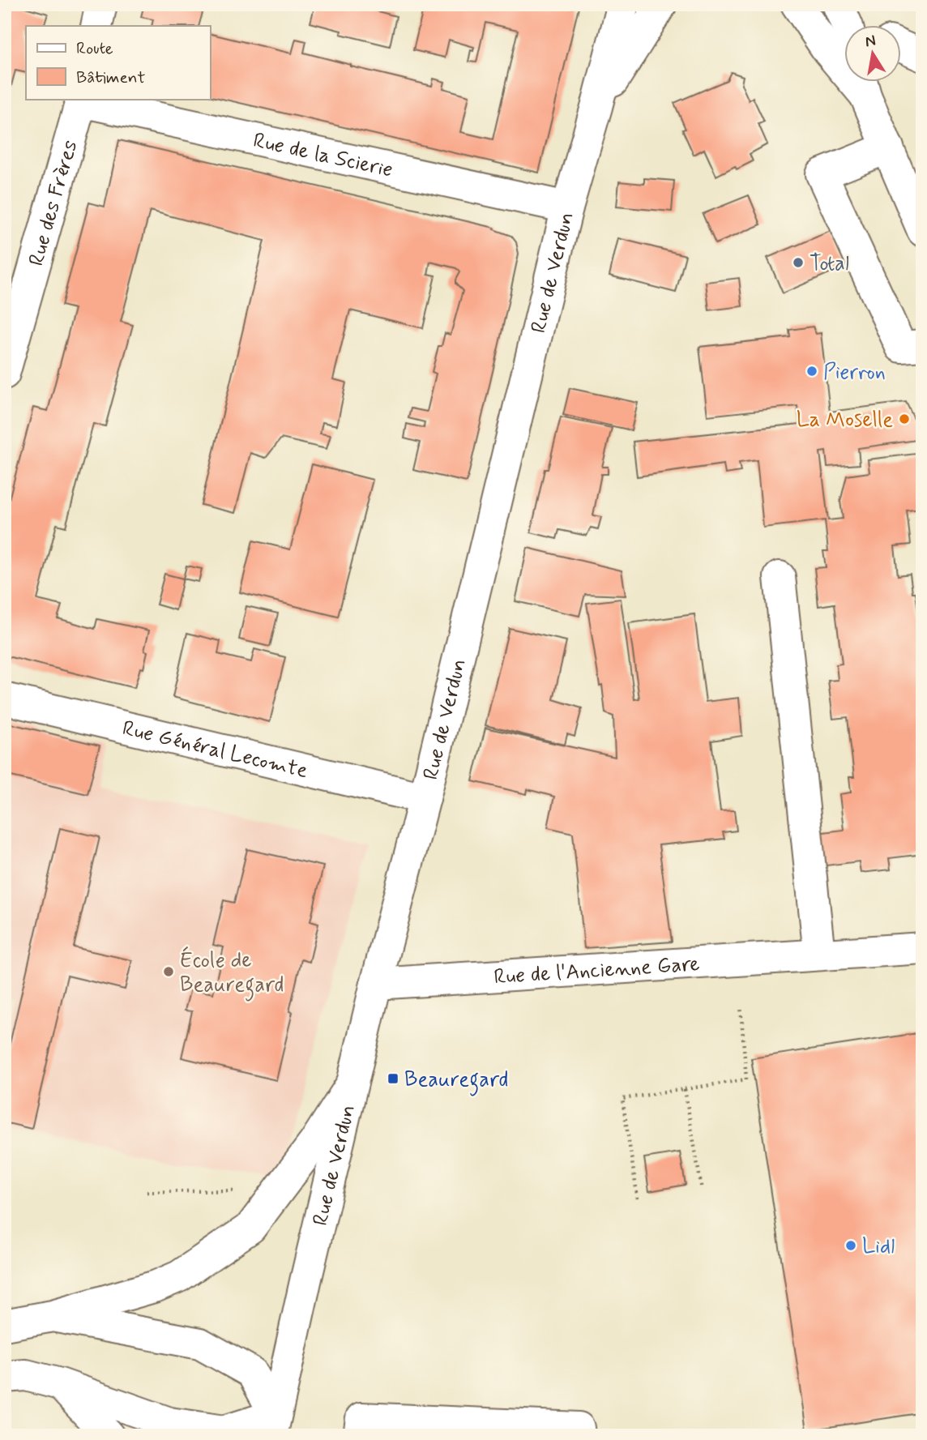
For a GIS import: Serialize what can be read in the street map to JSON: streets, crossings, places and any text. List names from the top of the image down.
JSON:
{
  "streets": {
    "main road": [
      "Rue de la Scierie",
      "Rue des Frères",
      "Rue de Verdun",
      "Rue Général Lecomte",
      "Rue de l'Ancienne Gare"
    ]
  },
  "crossings": [
    ["Rue de la Scierie", "Rue des Frères"],
    ["Rue de la Scierie", "Rue de Verdun"],
    ["Rue de Verdun", "Rue Général Lecomte"],
    ["Rue de Verdun", "Rue de l'Ancienne Gare"]
  ],
  "places": {
    "other": [
      "Total",
      "Pierron",
      "La Moselle",
      "École de Beauregard",
      "Lidl"
    ],
    "transit": ["Beauregard"]
  },
  "legend": ["Route", "Bâtiment"],
  "north": "top"
}
